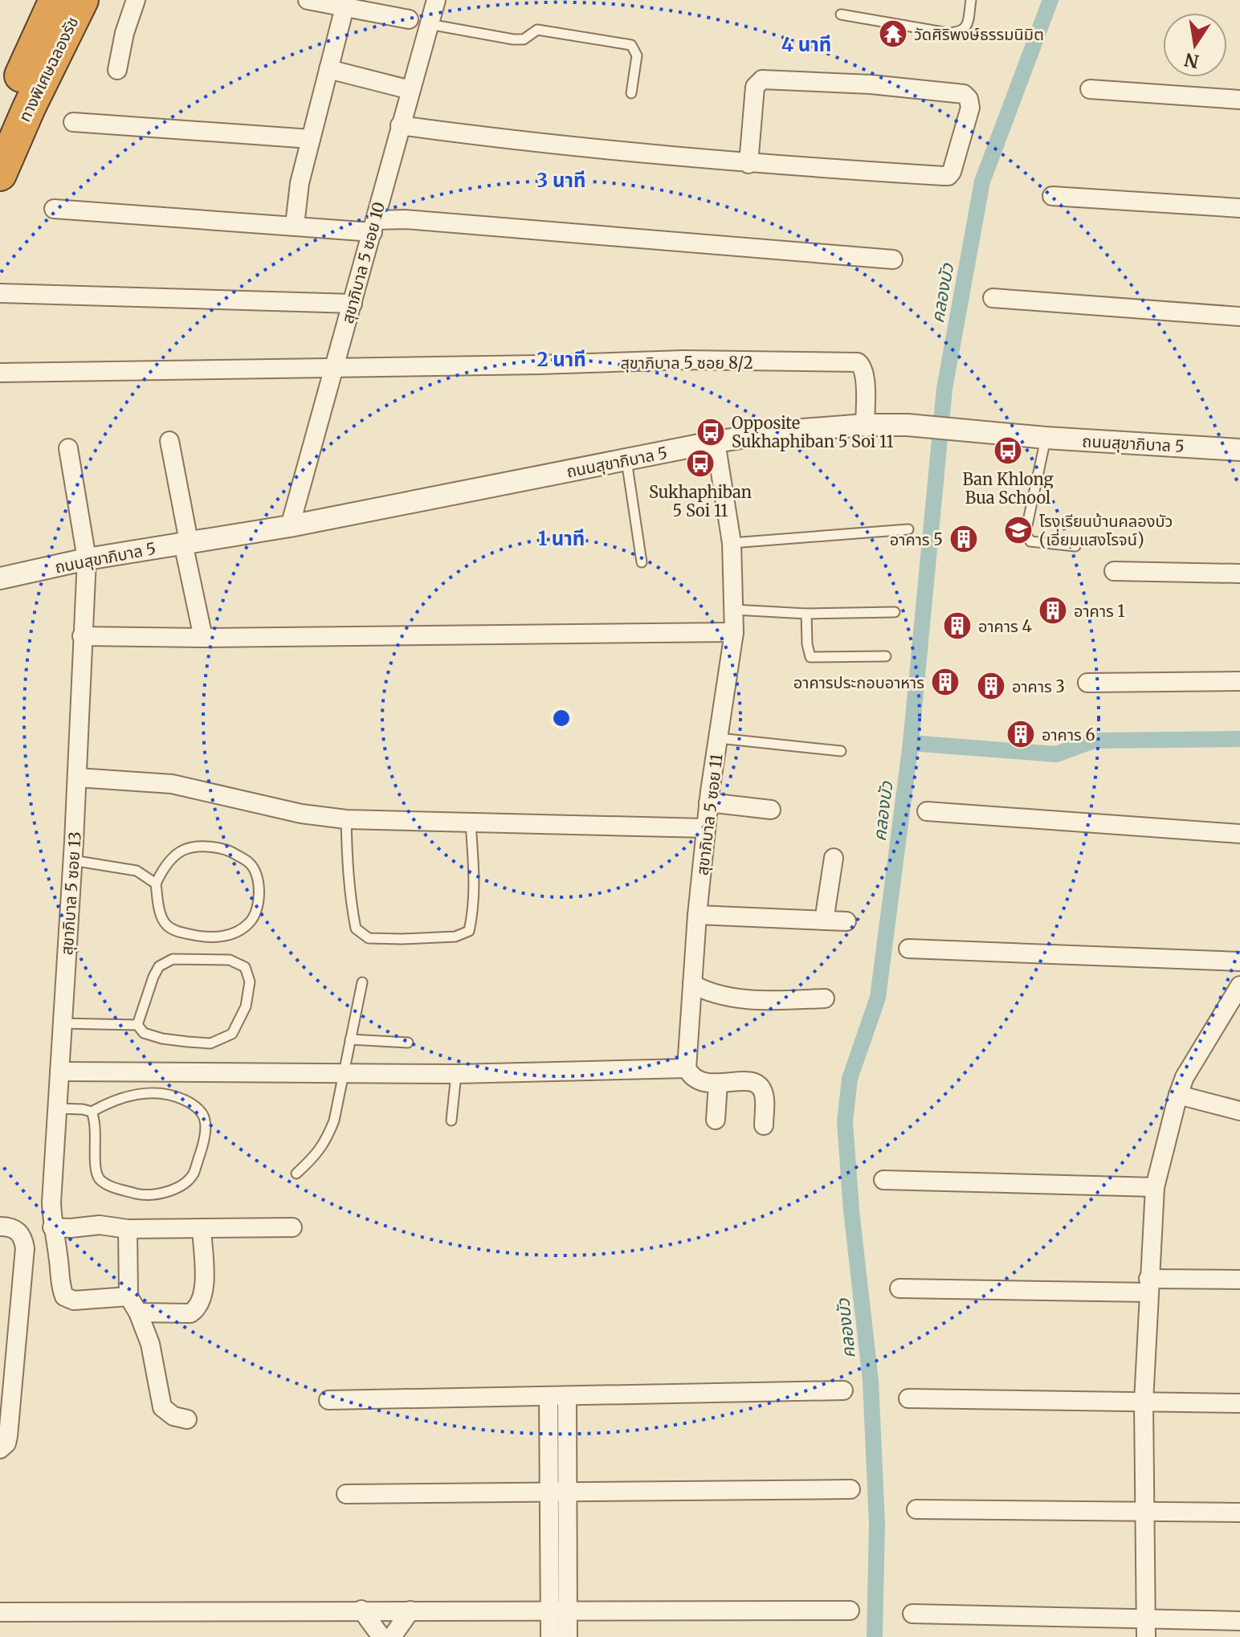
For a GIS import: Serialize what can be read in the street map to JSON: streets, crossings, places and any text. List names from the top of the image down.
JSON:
{
  "streets": {
    "highway": ["ทางพิเศษฉลองรัช"],
    "street": [
      "สุขาภิบาล 5 ซอย 10",
      "สุขาภิบาล 5 ซอย 8/2",
      "ถนนสุขาภิบาล 5",
      "สุขาภิบาล 5 ซอย 11",
      "สุขาภิบาล 5 ซอย 13"
    ]
  },
  "crossings": [
    ["สุขาภิบาล 5 ซอย 10", "สุขาภิบาล 5 ซอย 8/2"],
    ["สุขาภิบาล 5 ซอย 10", "ถนนสุขาภิบาล 5"],
    ["สุขาภิบาล 5 ซอย 8/2", "ถนนสุขาภิบาล 5"],
    ["ถนนสุขาภิบาล 5", "สุขาภิบาล 5 ซอย 11"],
    ["ถนนสุขาภิบาล 5", "สุขาภิบาล 5 ซอย 13"]
  ],
  "water": ["คลองบัว"],
  "places": {
    "temple": ["วัดศิริพงษ์ธรรมนิมิต"],
    "bus stop": ["Opposite Sukhaphiban 5 Soi 11", "Ban Khlong Bua School", "Sukhaphiban 5 Soi 11"],
    "school or university": ["โรงเรียนบ้านคลองบัว (เอี่ยมแสงโรจน์)"],
    "building": [
      "อาคาร 5",
      "อาคาร 1",
      "อาคาร 4",
      "อาคารประกอบอาหาร",
      "อาคาร 3",
      "อาคาร 6"
    ]
  },
  "north": "bottom",
  "rings": [
    "4 นาที",
    "3 นาที",
    "2 นาที",
    "1 นาที"
  ]
}
